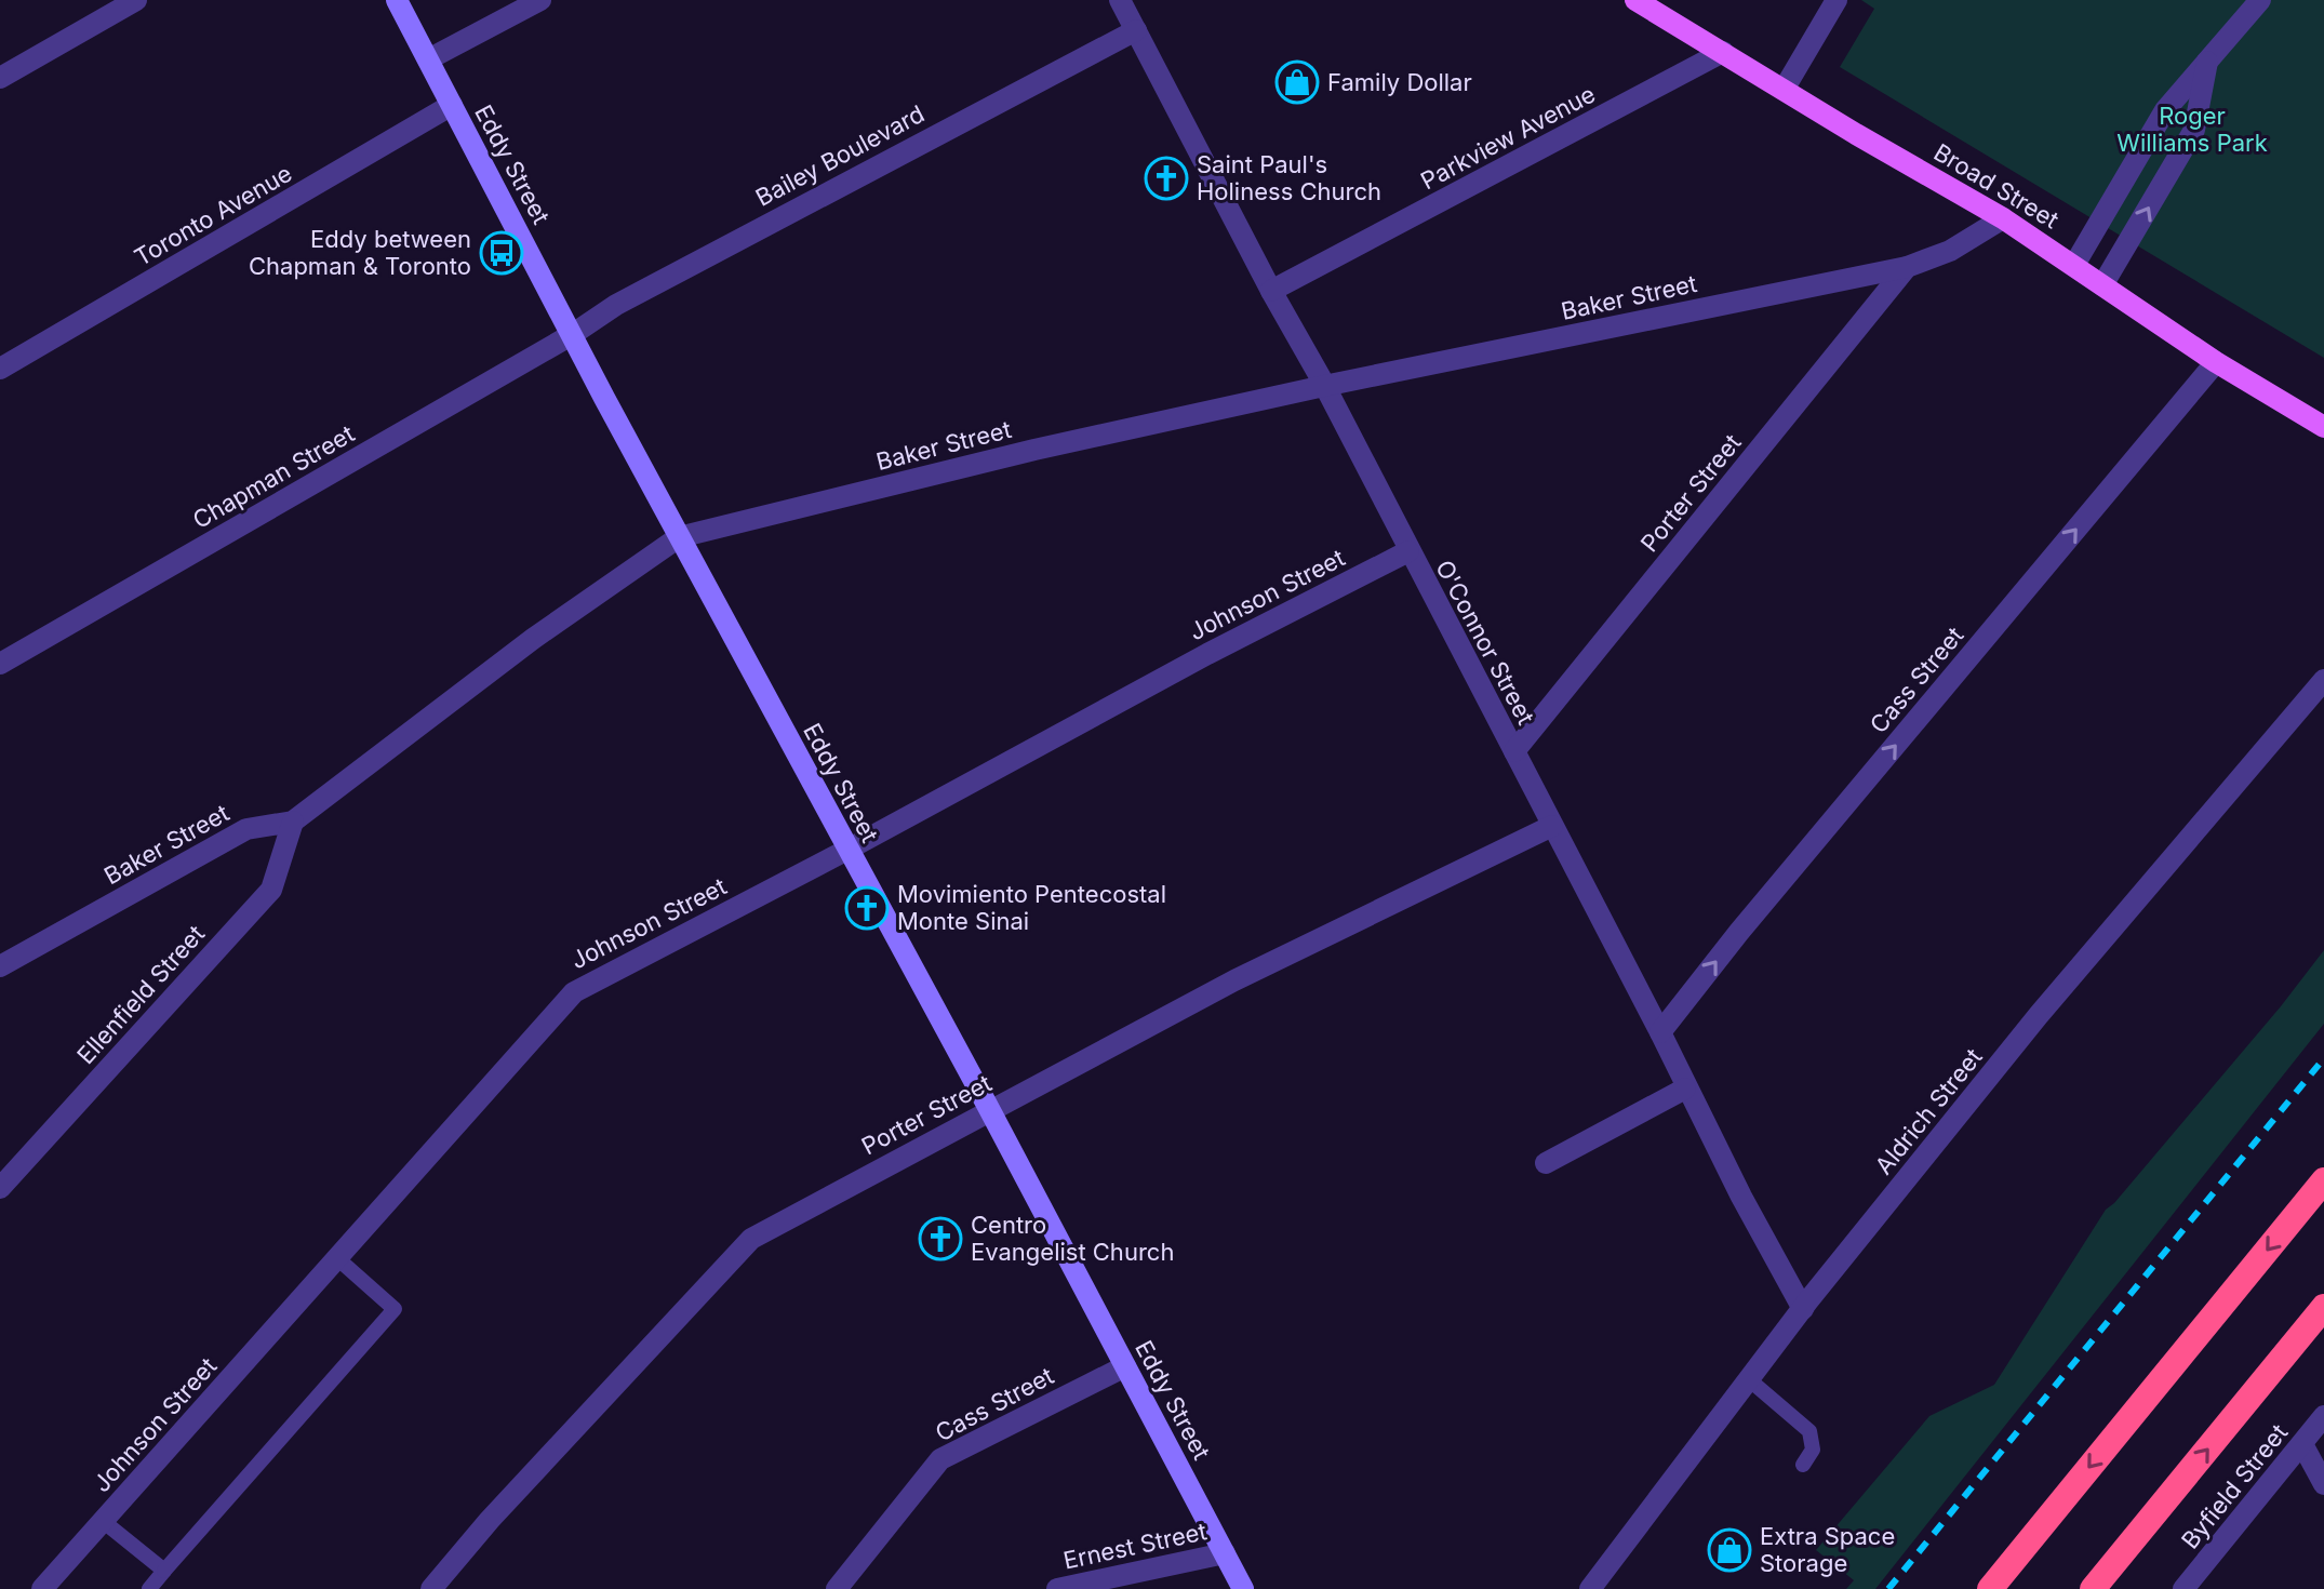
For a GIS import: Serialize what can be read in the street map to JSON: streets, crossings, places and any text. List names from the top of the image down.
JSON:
{
  "streets": {
    "main road": ["Eddy Street", "Broad Street"],
    "street": [
      "Parkview Avenue",
      "Bailey Boulevard",
      "Toronto Avenue",
      "Baker Street",
      "Chapman Street",
      "Porter Street",
      "Johnson Street",
      "O'Connor Street",
      "Cass Street",
      "Ellenfield Street",
      "Aldrich Street",
      "Byfield Street",
      "Ernest Street"
    ]
  },
  "crossings": [
    ["Parkview Avenue", "Broad Street"],
    ["Parkview Avenue", "O'Connor Street"],
    ["Bailey Boulevard", "Eddy Street"],
    ["Bailey Boulevard", "Chapman Street"],
    ["Bailey Boulevard", "O'Connor Street"],
    ["Eddy Street", "Toronto Avenue"],
    ["Eddy Street", "Baker Street"],
    ["Eddy Street", "Chapman Street"],
    ["Eddy Street", "Porter Street"],
    ["Eddy Street", "Johnson Street"],
    ["Eddy Street", "Cass Street"],
    ["Eddy Street", "Ernest Street"],
    ["Broad Street", "Baker Street"],
    ["Broad Street", "Cass Street"],
    ["Baker Street", "Porter Street"],
    ["Baker Street", "O'Connor Street"],
    ["Baker Street", "Ellenfield Street"],
    ["Porter Street", "O'Connor Street"],
    ["Johnson Street", "O'Connor Street"],
    ["O'Connor Street", "Cass Street"],
    ["O'Connor Street", "Aldrich Street"]
  ],
  "one_way": ["Cass Street"],
  "parks": ["Roger Williams Park"],
  "places": {
    "shop": ["Family Dollar", "Extra Space Storage"],
    "church": ["Saint Paul's Holiness Church", "Movimiento Pentecostal Monte Sinai", "Centro Evangelist Church"],
    "bus stop": ["Eddy between Chapman & Toronto"]
  }
}
